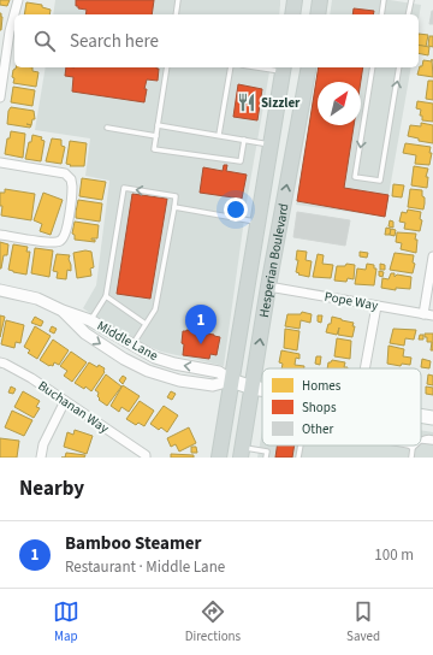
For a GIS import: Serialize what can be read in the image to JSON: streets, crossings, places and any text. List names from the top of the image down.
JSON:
{
  "streets": {
    "main road": ["Hesperian Boulevard"],
    "street": ["Pope Way", "Middle Lane", "Buchanan Way"]
  },
  "crossings": [
    ["Hesperian Boulevard", "Pope Way"],
    ["Hesperian Boulevard", "Middle Lane"]
  ],
  "places": {
    "restaurant": ["Sizzler"]
  },
  "legend": ["Homes", "Shops", "Other"],
  "north": "top right",
  "page": {
    "search": "Search here",
    "pins": "1",
    "heading": "Nearby",
    "list": [
      {
        "mark": "1",
        "name": "Bamboo Steamer",
        "note": "Restaurant · Middle Lane",
        "value": "100 m"
      }
    ],
    "nav": ["Map", "Directions", "Saved"]
  }
}
